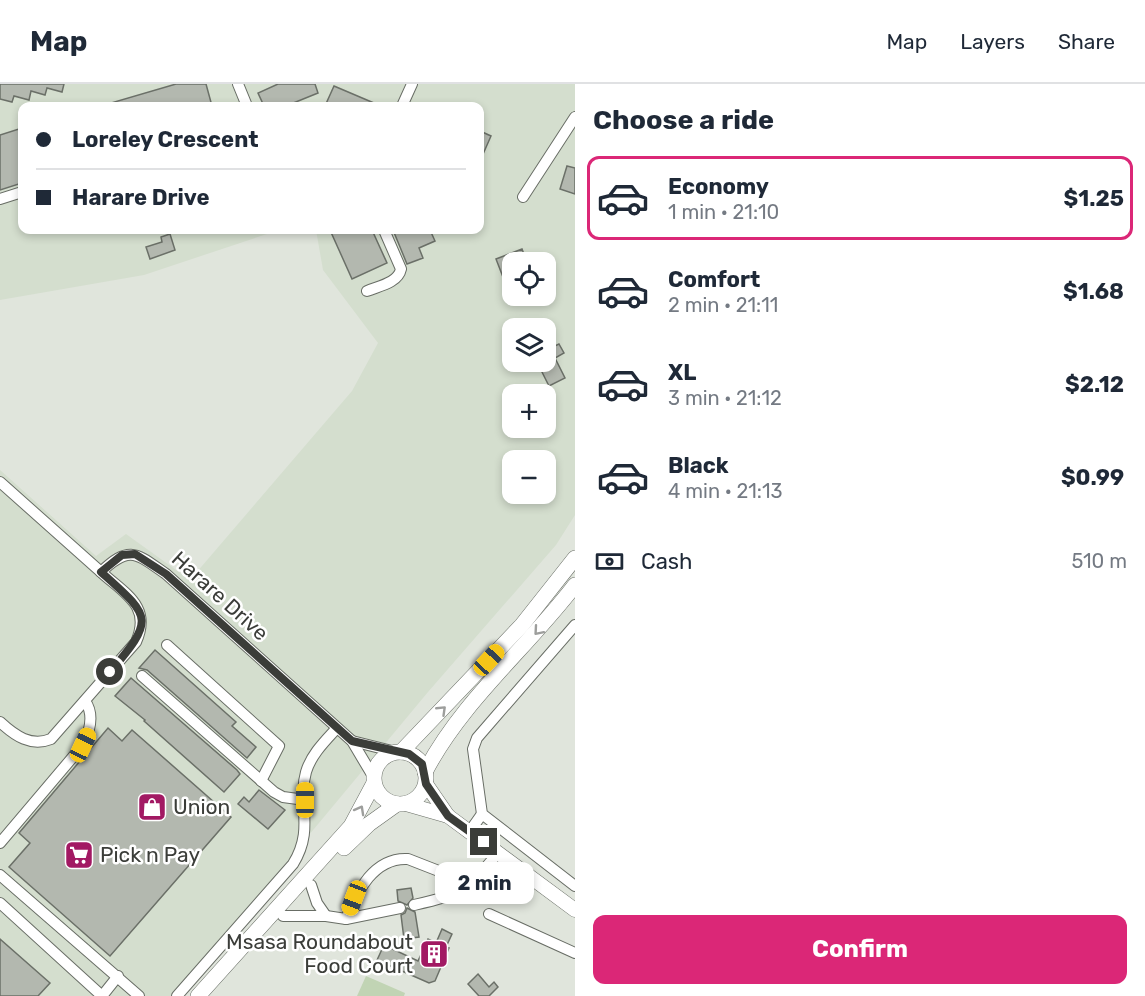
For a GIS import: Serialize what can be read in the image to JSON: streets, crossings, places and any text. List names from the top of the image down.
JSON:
{
  "streets": {
    "street": ["Harare Drive"]
  },
  "places": {
    "shop": ["Union"],
    "supermarket": ["Pick n Pay"],
    "building": ["Msasa Roundabout Food Court"]
  },
  "page": {
    "header": "Map",
    "nav": ["Map", "Layers", "Share"],
    "heading": "Choose a ride",
    "banner": ["Loreley Crescent", "Harare Drive"],
    "list": [
      {
        "name": "Economy",
        "note": "1 min · 21:10",
        "value": "$1.25"
      },
      {
        "name": "Comfort",
        "note": "2 min · 21:11",
        "value": "$1.68"
      },
      {
        "name": "XL",
        "note": "3 min · 21:12",
        "value": "$2.12"
      },
      {
        "name": "Black",
        "note": "4 min · 21:13",
        "value": "$0.99"
      }
    ],
    "map_buttons": ["+", "−"],
    "pay": ["Cash", "510 m"],
    "bubble": "2 min",
    "buttons": "Confirm"
  }
}
